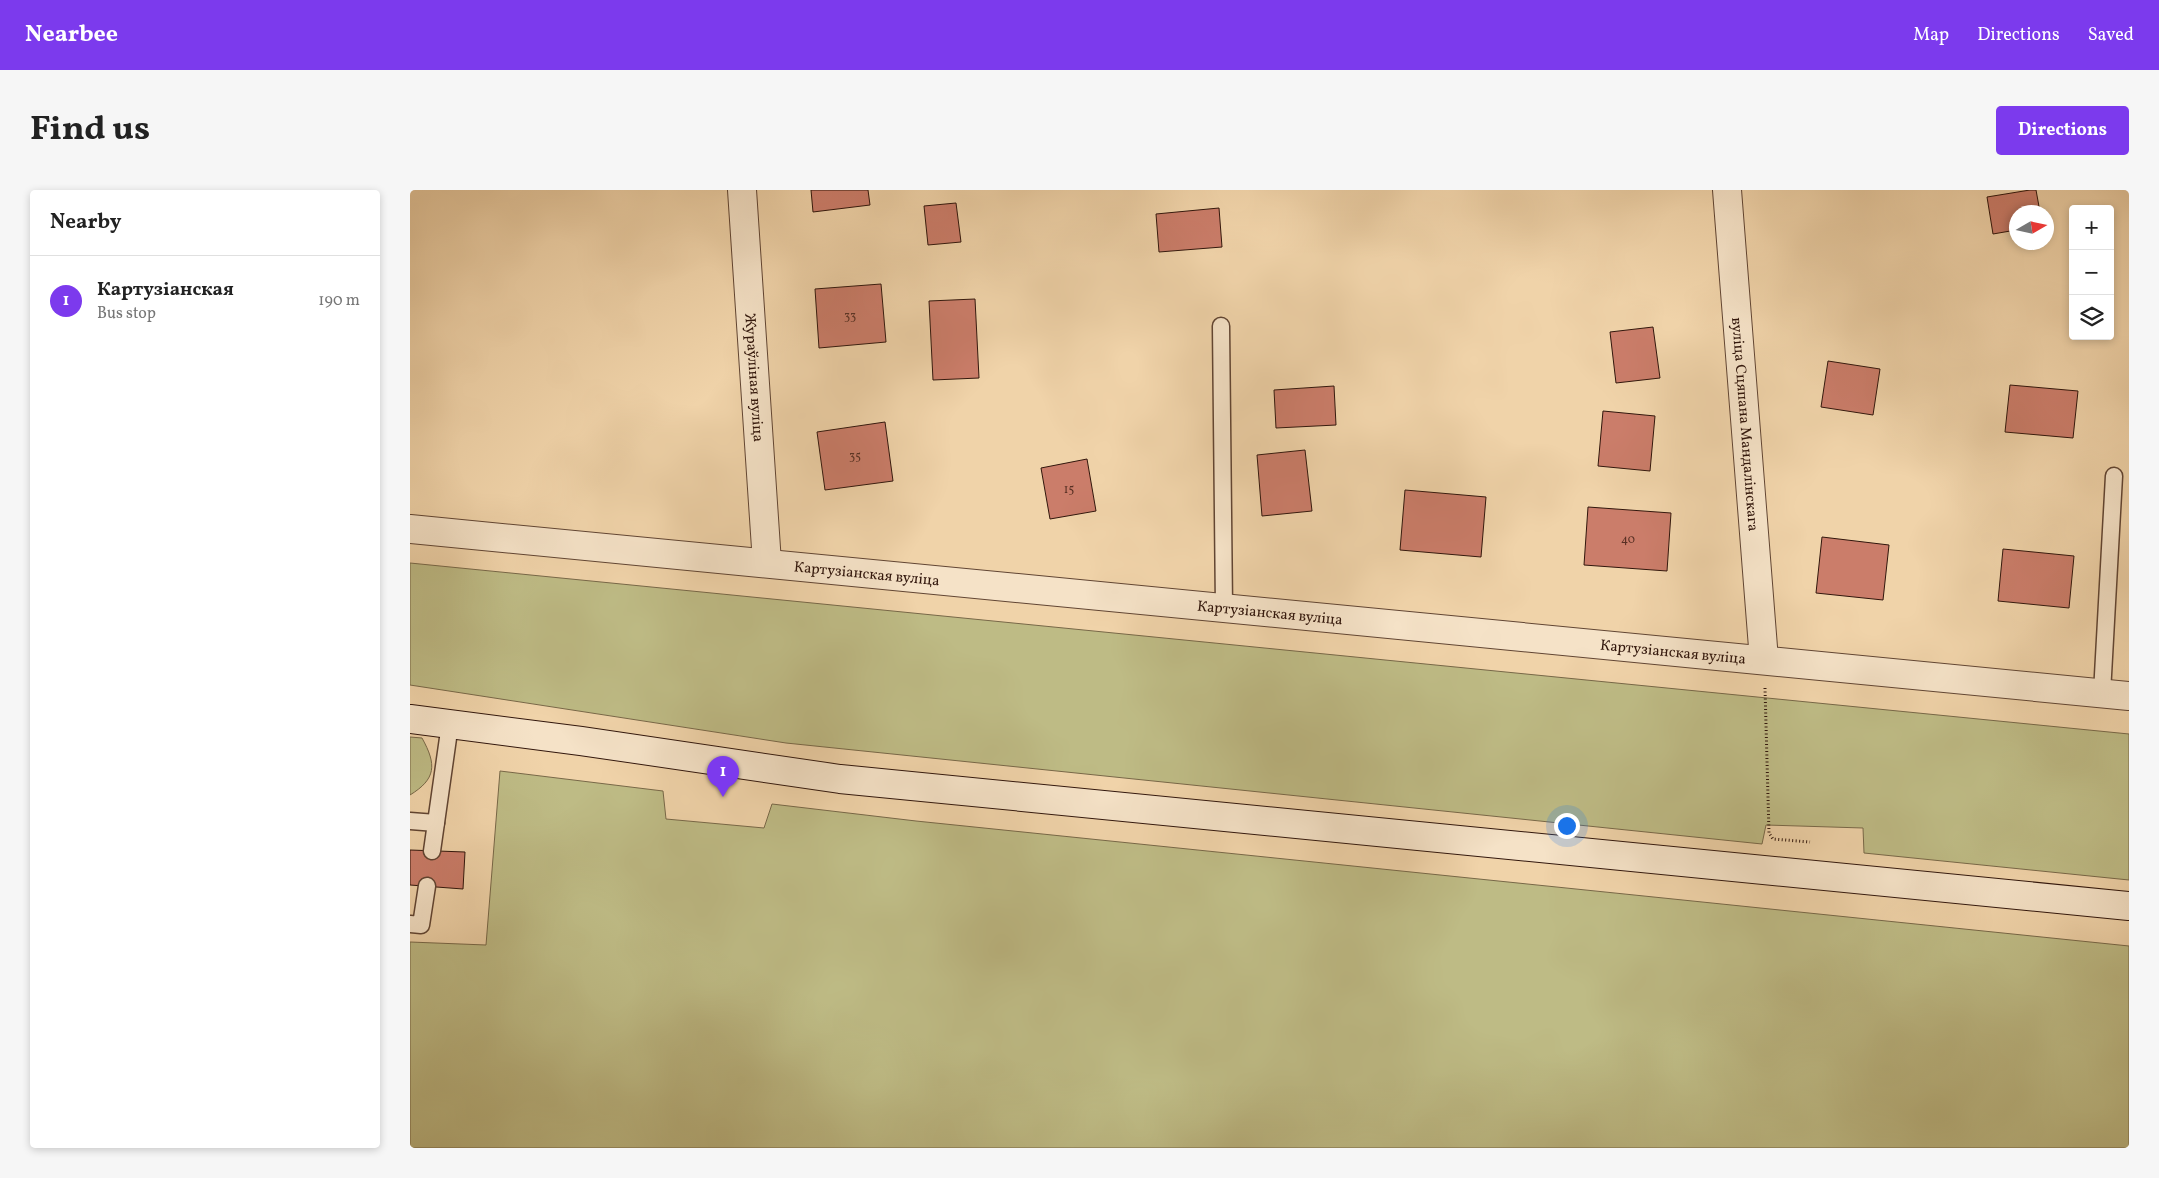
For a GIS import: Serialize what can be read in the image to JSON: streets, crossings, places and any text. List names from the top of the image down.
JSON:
{
  "streets": {
    "street": ["Жураўліная вуліца", "вуліца Сцяпана Мандалінскага", "Картузіанская вуліца"]
  },
  "crossings": [
    ["Жураўліная вуліца", "Картузіанская вуліца"],
    ["вуліца Сцяпана Мандалінскага", "Картузіанская вуліца"]
  ],
  "house_numbers": [
    "33",
    "35",
    "15",
    "40"
  ],
  "north": "right",
  "page": {
    "header": "Nearbee",
    "nav": ["Map", "Directions", "Saved"],
    "title": "Find us",
    "buttons": "Directions",
    "heading": "Nearby",
    "map_buttons": ["+", "−"],
    "list": [
      {
        "mark": "1",
        "name": "Картузіанская",
        "note": "Bus stop",
        "value": "190 m"
      }
    ],
    "pins": "1"
  }
}
